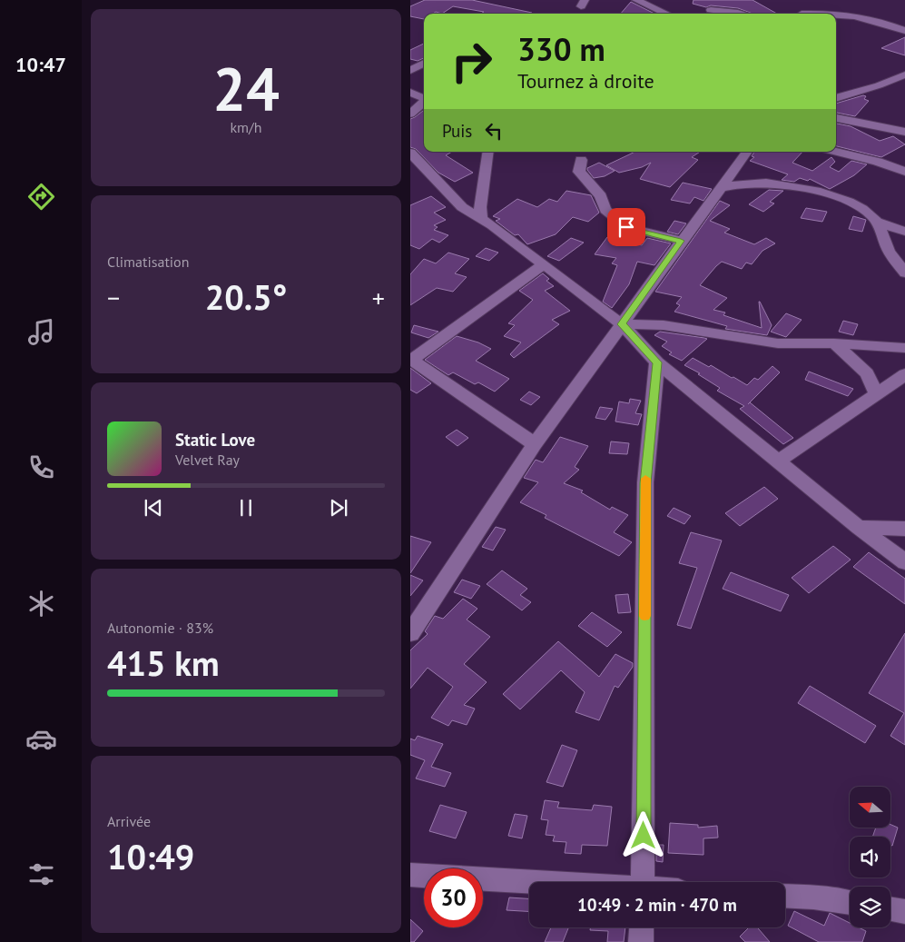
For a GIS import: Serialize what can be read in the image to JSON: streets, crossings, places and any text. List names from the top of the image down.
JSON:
{
  "north": "left",
  "page": {
    "tabs": "10:47",
    "tile": [
      ["24", "km/h"],
      "Climatisation",
      ["Autonomie · 83%", "415 km"],
      ["Arrivée", "10:49"]
    ],
    "turn": ["330 m", "Tournez à droite"],
    "then": "Puis",
    "heat": ["−", "20.5°", "+"],
    "song": ["Static Love", "Velvet Ray"],
    "limit": "30",
    "trip": "10:49 · 2 min · 470 m"
  }
}
